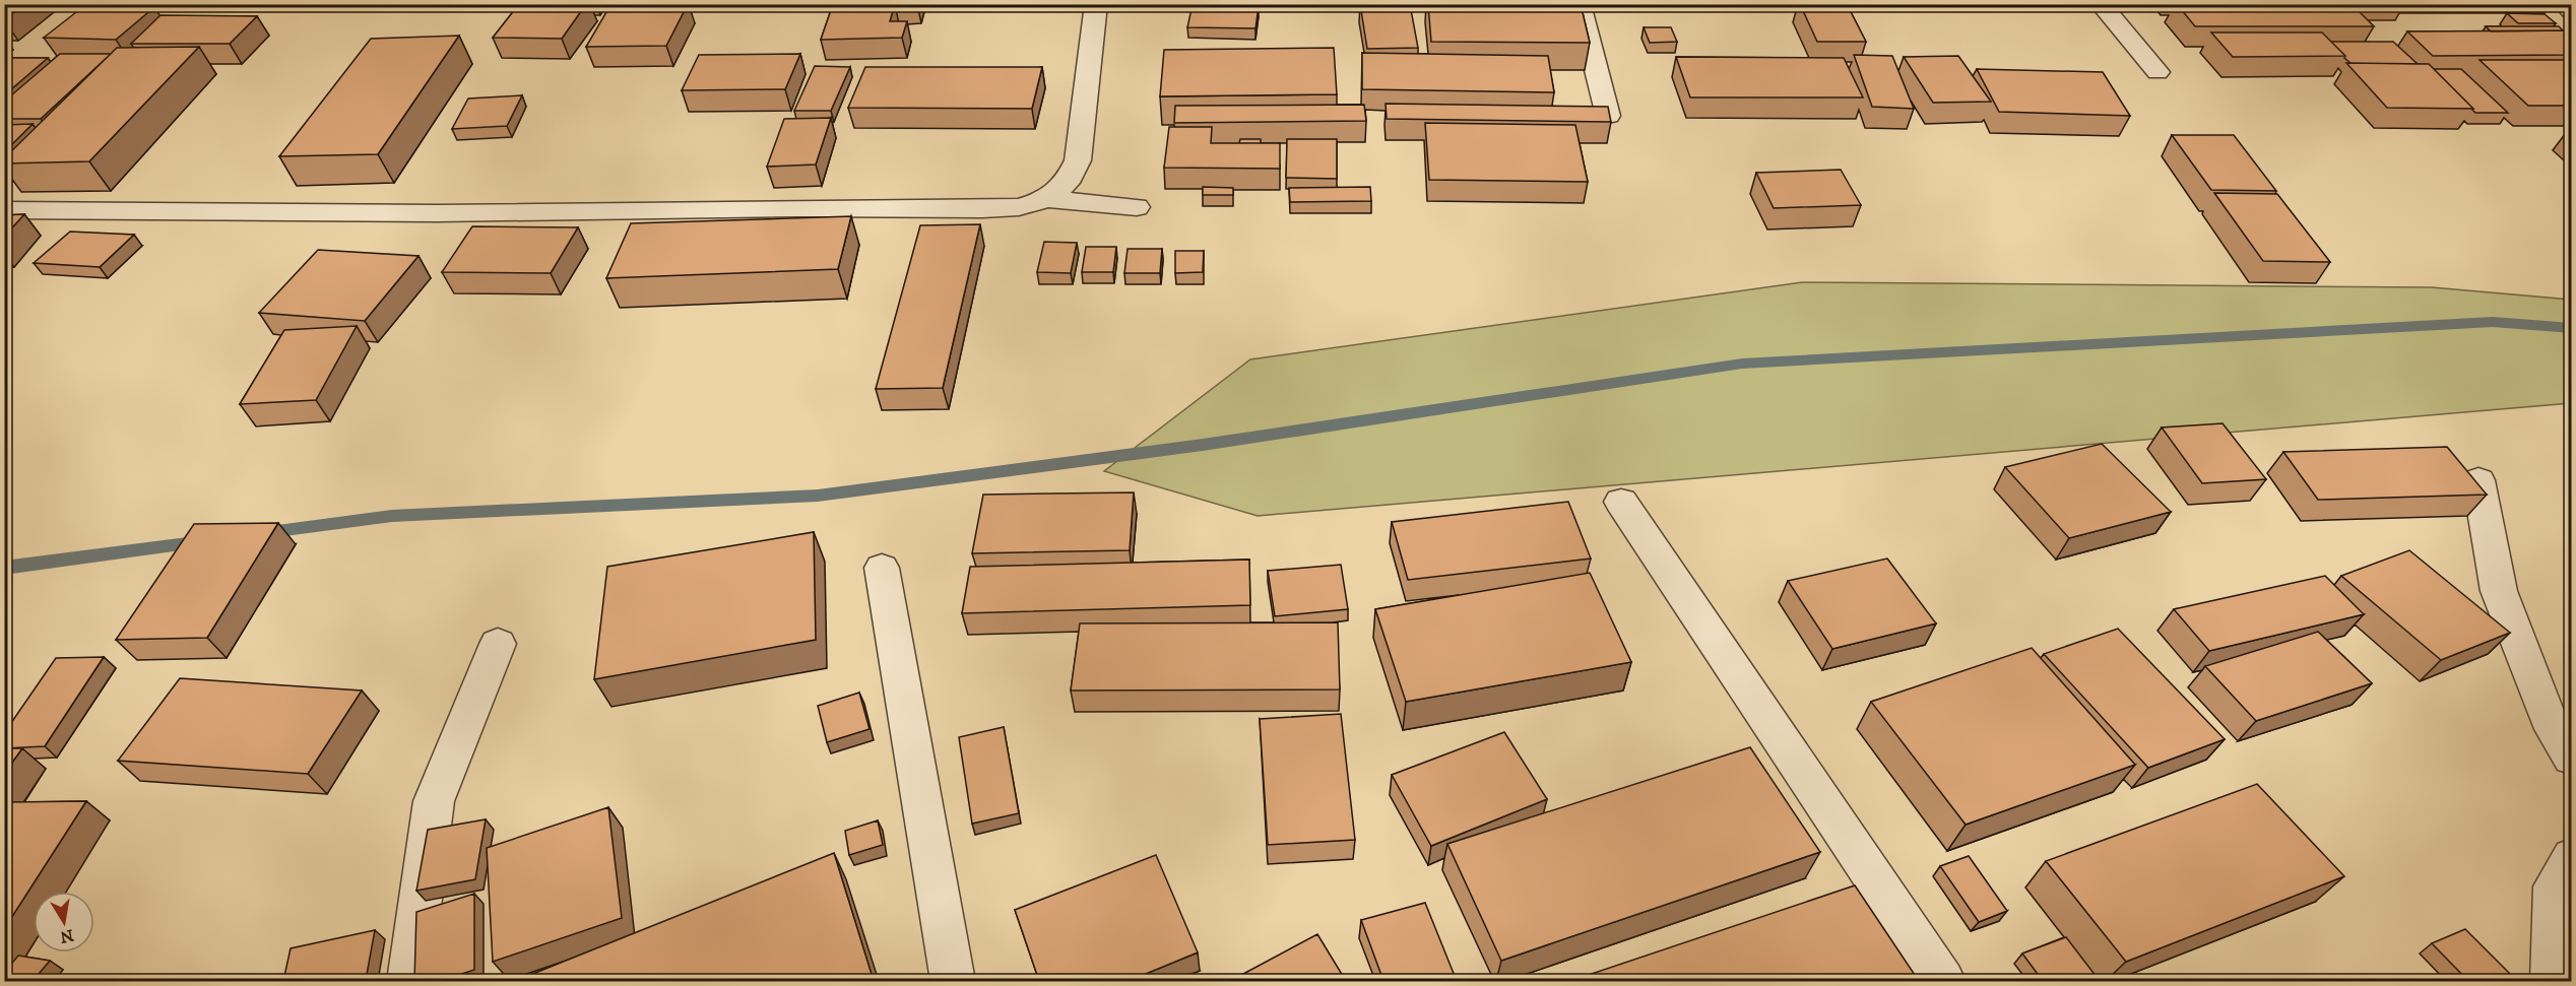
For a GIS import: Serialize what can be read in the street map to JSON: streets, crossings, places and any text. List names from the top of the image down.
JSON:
{
  "north": "bottom"
}
